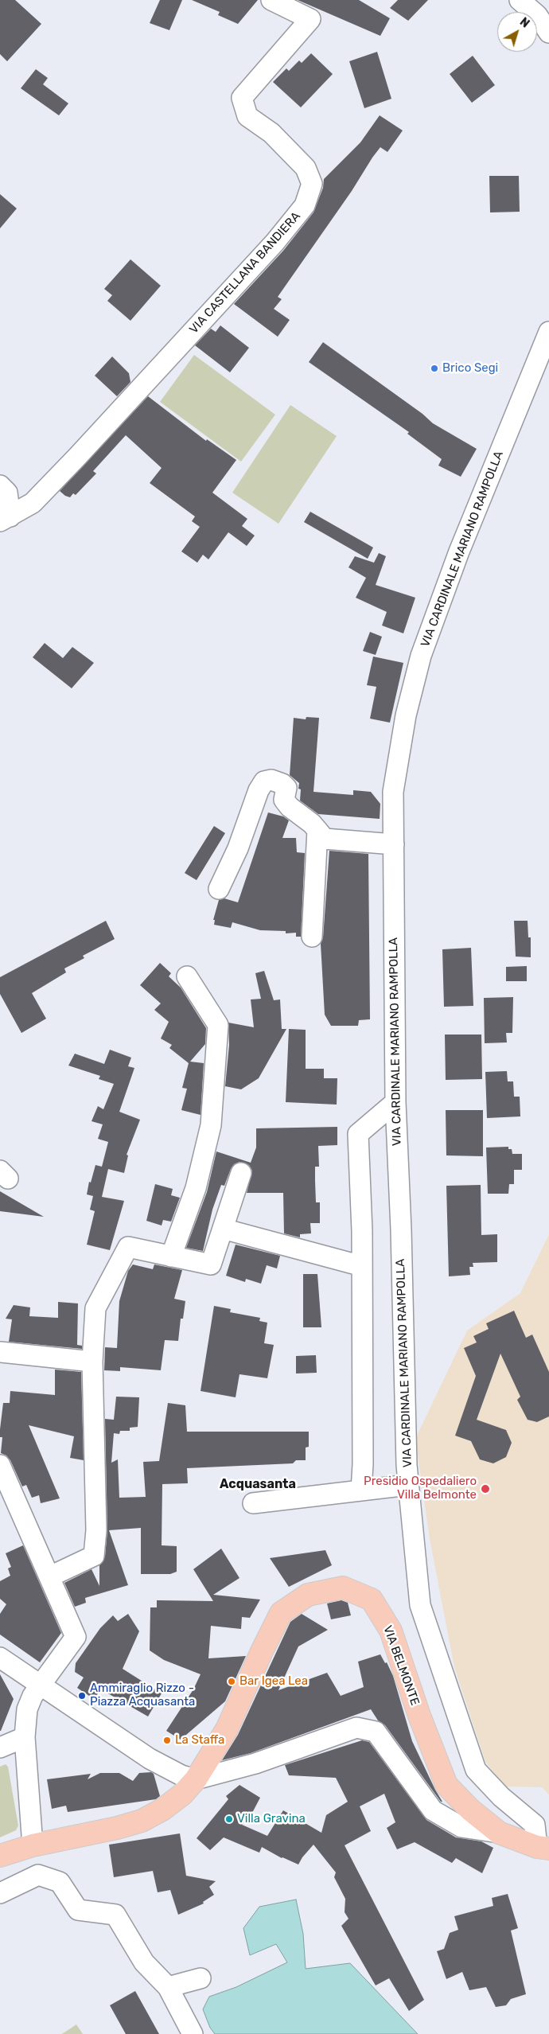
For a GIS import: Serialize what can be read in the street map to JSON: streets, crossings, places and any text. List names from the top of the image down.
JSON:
{
  "streets": {
    "main road": ["VIA BELMONTE"],
    "street": ["VIA CASTELLANA BANDIERA", "VIA CARDINALE MARIANO RAMPOLLA"]
  },
  "crossings": [
    ["VIA CARDINALE MARIANO RAMPOLLA", "VIA BELMONTE"]
  ],
  "districts": ["Acquasanta"],
  "places": [
    "Brico Segi",
    "Presidio Ospedaliero Villa Belmonte",
    "Bar Igea Lea",
    "Ammiraglio Rizzo - Piazza Acquasanta",
    "La Staffa",
    "Villa Gravina"
  ],
  "north": "top right"
}
